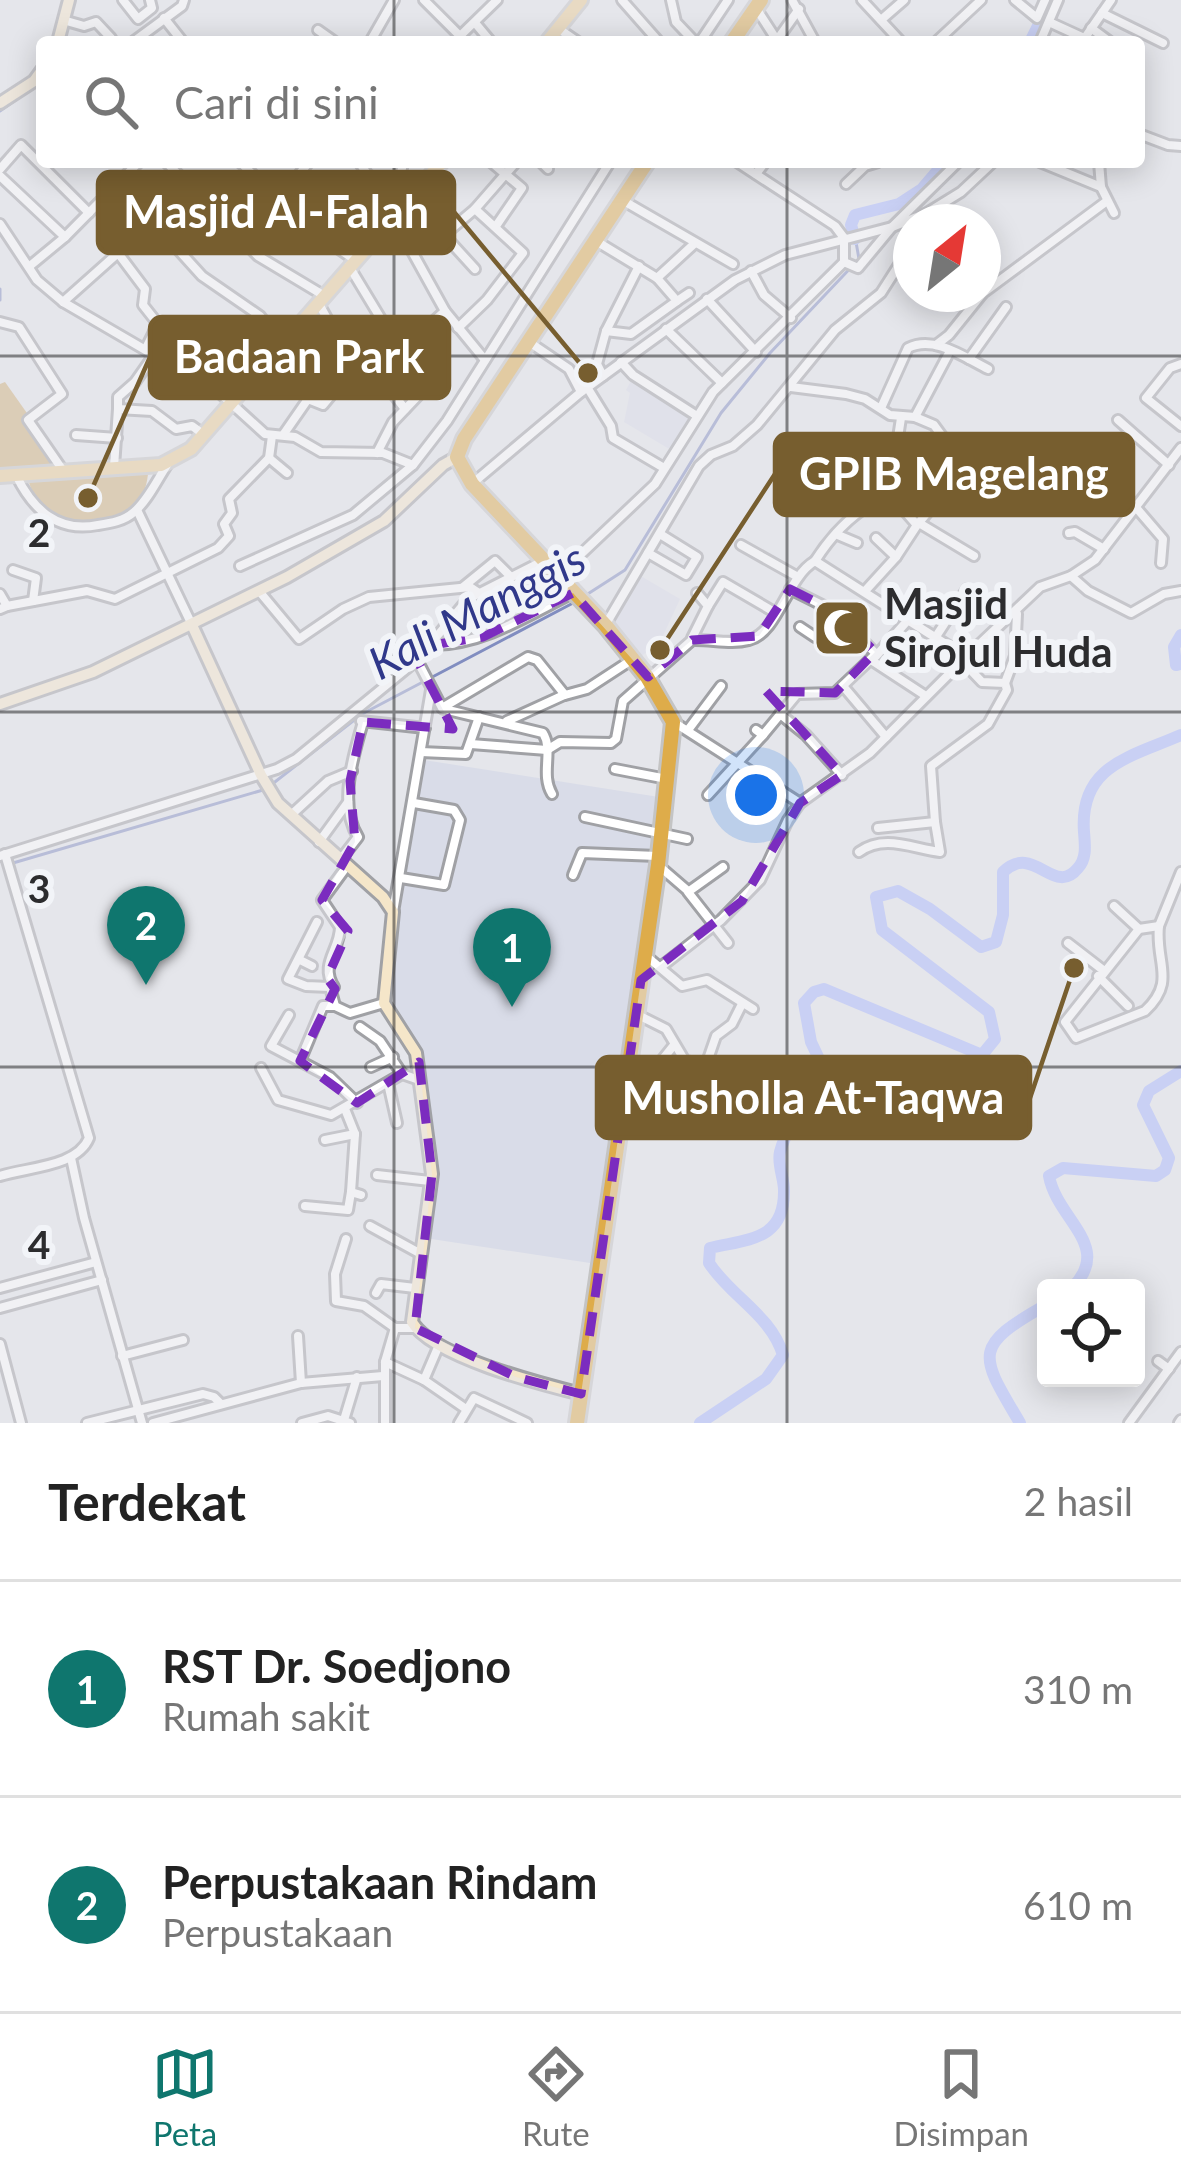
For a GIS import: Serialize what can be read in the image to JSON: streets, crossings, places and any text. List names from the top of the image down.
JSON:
{
  "water": ["Kali Manggis"],
  "places": {
    "other": [
      "Masjid Al-Falah",
      "Badaan Park",
      "GPIB Magelang",
      "Musholla At-Taqwa"
    ],
    "mosque": ["Masjid Sirojul Huda"]
  },
  "north": "top right",
  "page": {
    "search": "Cari di sini",
    "pins": ["2", "1"],
    "heading": ["Terdekat", "2 hasil"],
    "list": [
      {
        "mark": "1",
        "name": "RST Dr. Soedjono",
        "note": "Rumah sakit",
        "value": "310 m"
      },
      {
        "mark": "2",
        "name": "Perpustakaan Rindam",
        "note": "Perpustakaan",
        "value": "610 m"
      }
    ],
    "nav": ["Peta", "Rute", "Disimpan"]
  },
  "grid": {
    "rows": ["2", "3", "4"]
  }
}
